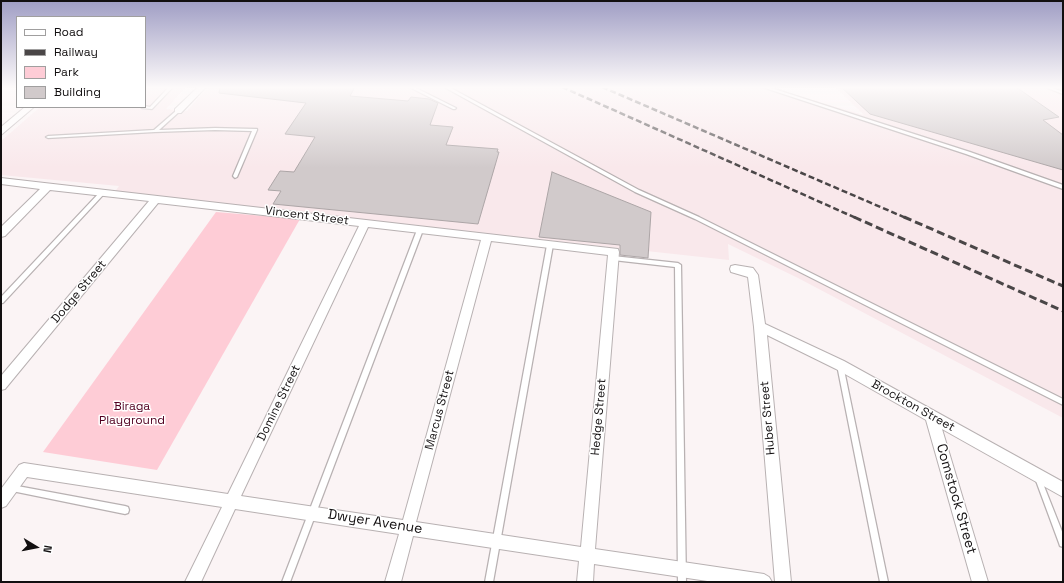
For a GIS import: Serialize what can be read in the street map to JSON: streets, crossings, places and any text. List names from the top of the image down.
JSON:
{
  "streets": {
    "street": [
      "Vincent Street",
      "Dodge Street",
      "Domine Street",
      "Brockton Street",
      "Marcus Street",
      "Hedge Street",
      "Huber Street",
      "Comstock Street",
      "Dwyer Avenue"
    ]
  },
  "crossings": [
    ["Vincent Street", "Dodge Street"],
    ["Vincent Street", "Domine Street"],
    ["Vincent Street", "Marcus Street"],
    ["Vincent Street", "Hedge Street"],
    ["Domine Street", "Dwyer Avenue"],
    ["Brockton Street", "Huber Street"],
    ["Brockton Street", "Comstock Street"],
    ["Marcus Street", "Dwyer Avenue"],
    ["Hedge Street", "Dwyer Avenue"]
  ],
  "parks": ["Biraga Playground"],
  "legend": [
    "Road",
    "Railway",
    "Park",
    "Building"
  ],
  "north": "right"
}
